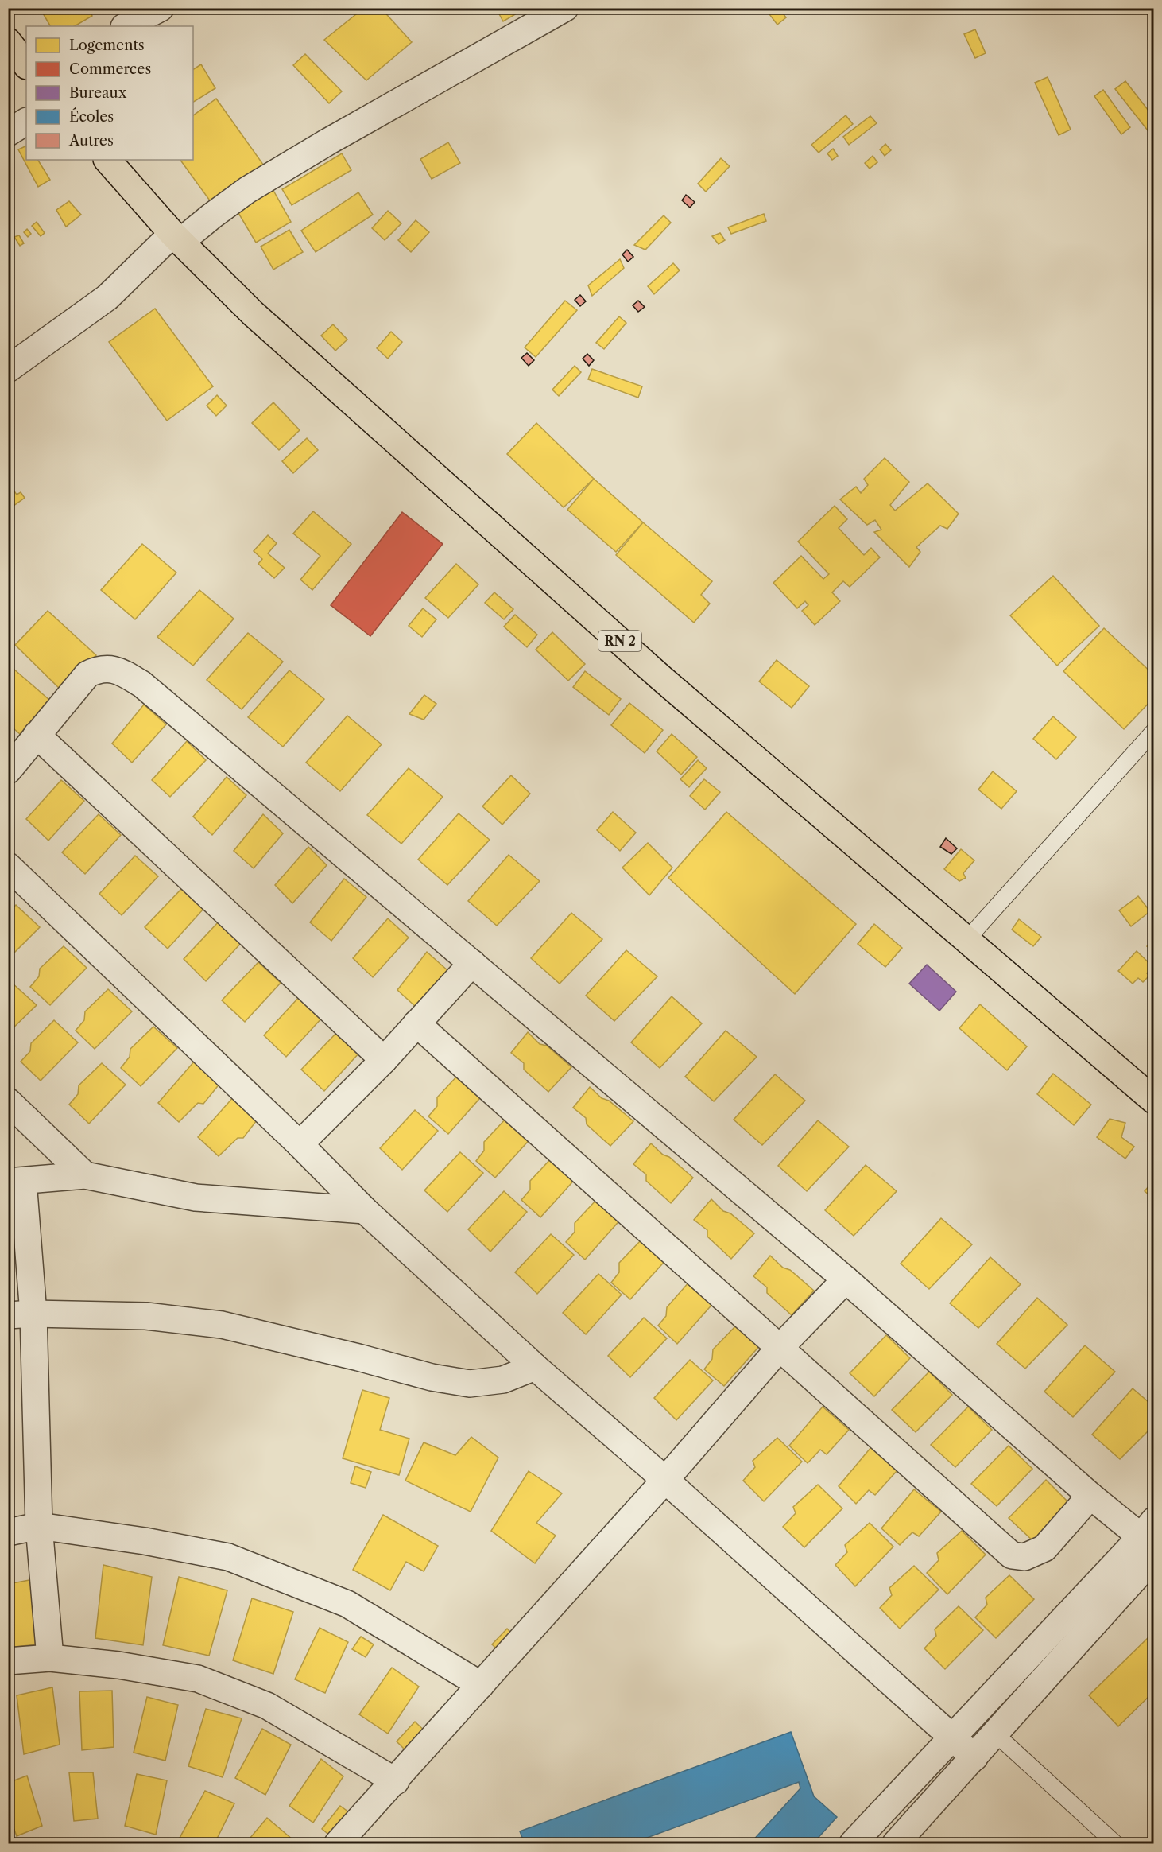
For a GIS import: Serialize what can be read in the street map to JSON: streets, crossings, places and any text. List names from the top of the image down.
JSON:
{
  "streets": {
    "highway": ["RN 2"]
  },
  "legend": [
    "Logements",
    "Commerces",
    "Bureaux",
    "Écoles",
    "Autres"
  ]
}
